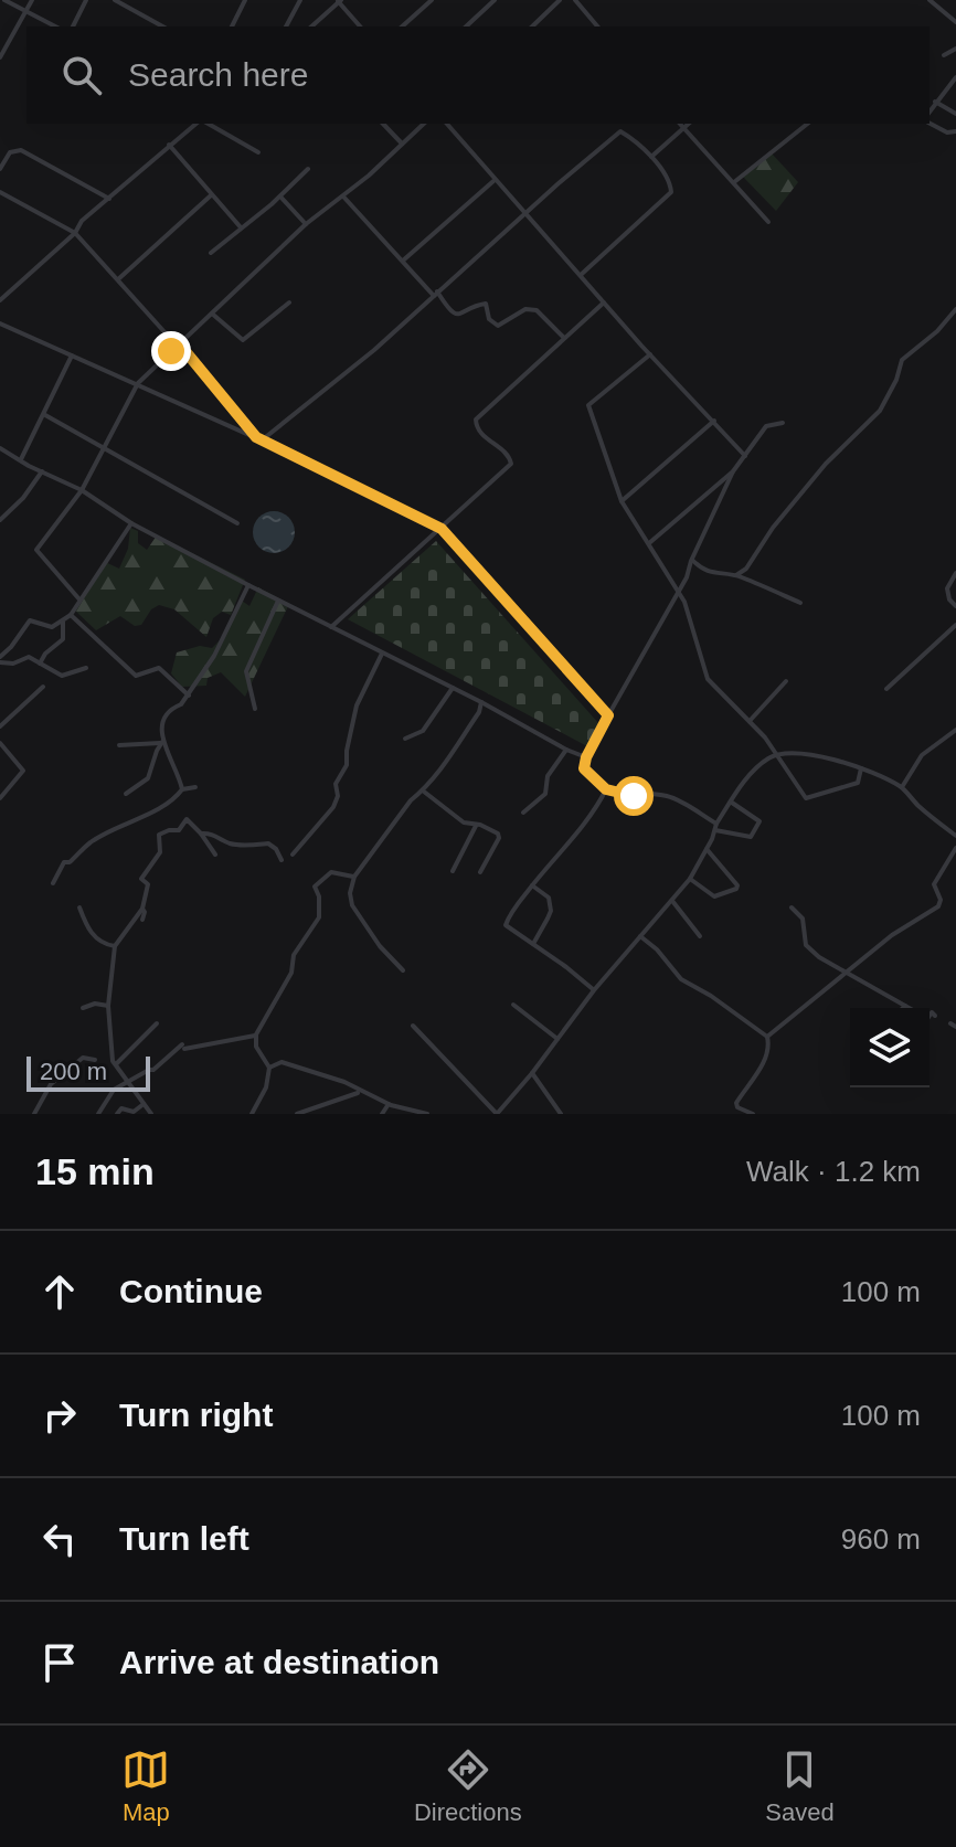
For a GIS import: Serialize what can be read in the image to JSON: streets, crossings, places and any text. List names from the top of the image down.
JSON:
{
  "scale_bar": "200 m",
  "page": {
    "search": "Search here",
    "scale": "200 m",
    "heading": ["15 min", "Walk · 1.2 km"],
    "list": [
      ["Continue", "100 m"],
      ["Turn right", "100 m"],
      ["Turn left", "960 m"],
      "Arrive at destination"
    ],
    "nav": ["Map", "Directions", "Saved"]
  }
}
